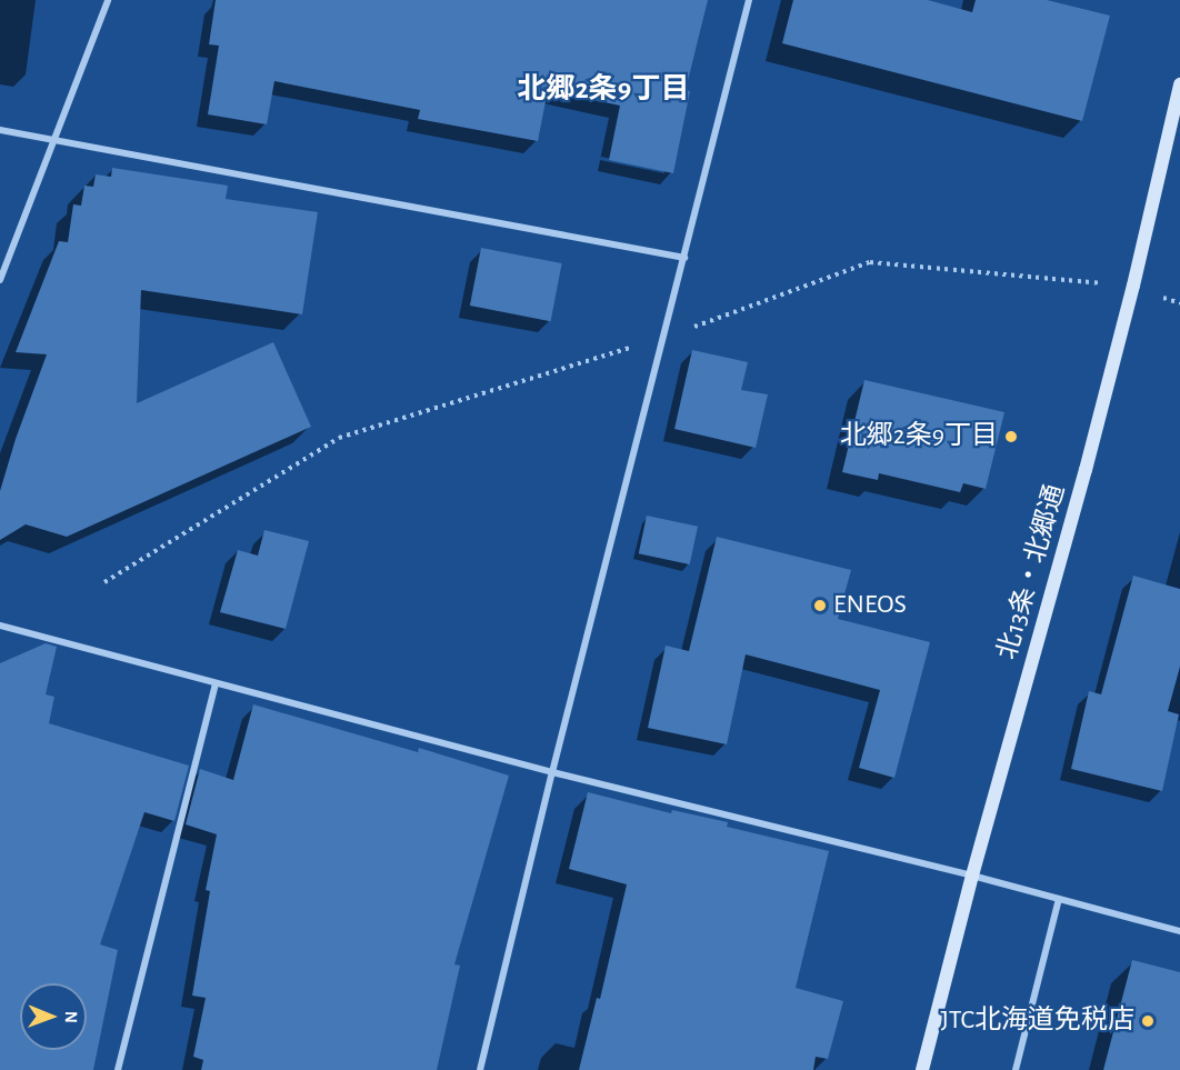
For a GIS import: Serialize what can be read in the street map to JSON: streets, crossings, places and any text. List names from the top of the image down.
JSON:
{
  "streets": {
    "main road": ["北13条・北郷通"]
  },
  "districts": ["北郷2条9丁目"],
  "places": ["北郷2条9丁目", "ENEOS", "JTC北海道免税店"],
  "north": "right"
}
